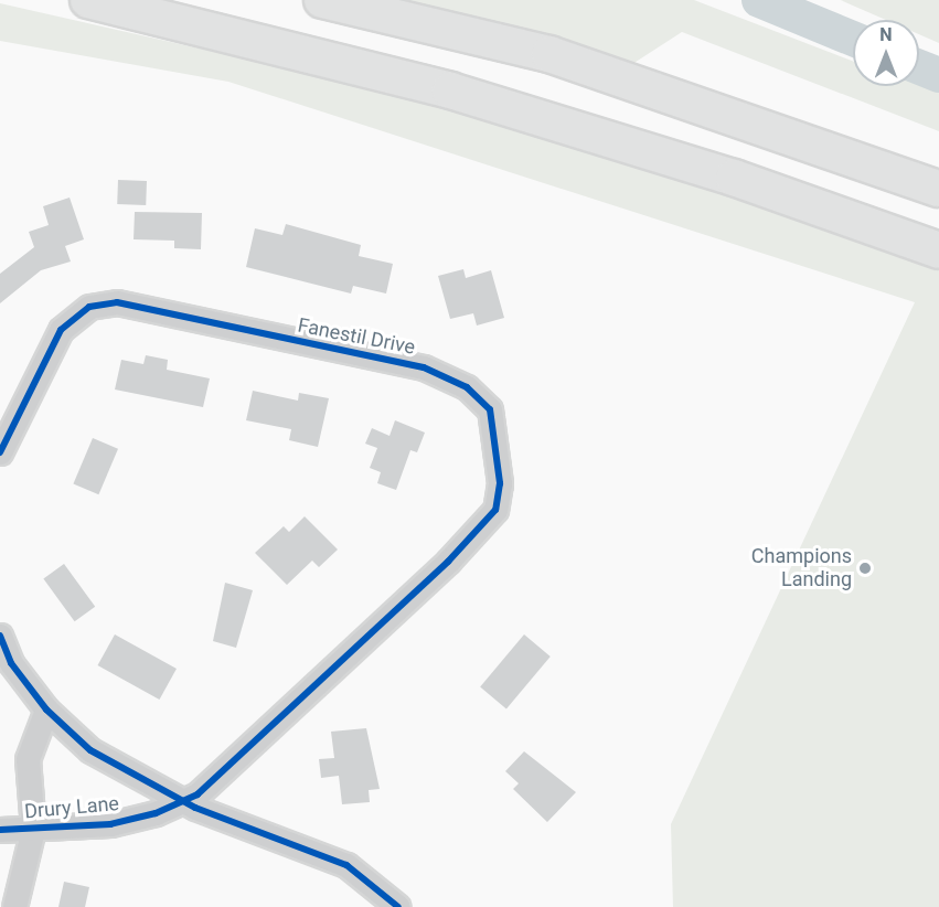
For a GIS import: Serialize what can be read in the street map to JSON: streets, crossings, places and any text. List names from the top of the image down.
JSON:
{
  "streets": {
    "street": ["Fanestil Drive", "Drury Lane"]
  },
  "crossings": [
    ["Fanestil Drive", "Drury Lane"]
  ],
  "places": ["Champions Landing"],
  "north": "top"
}
